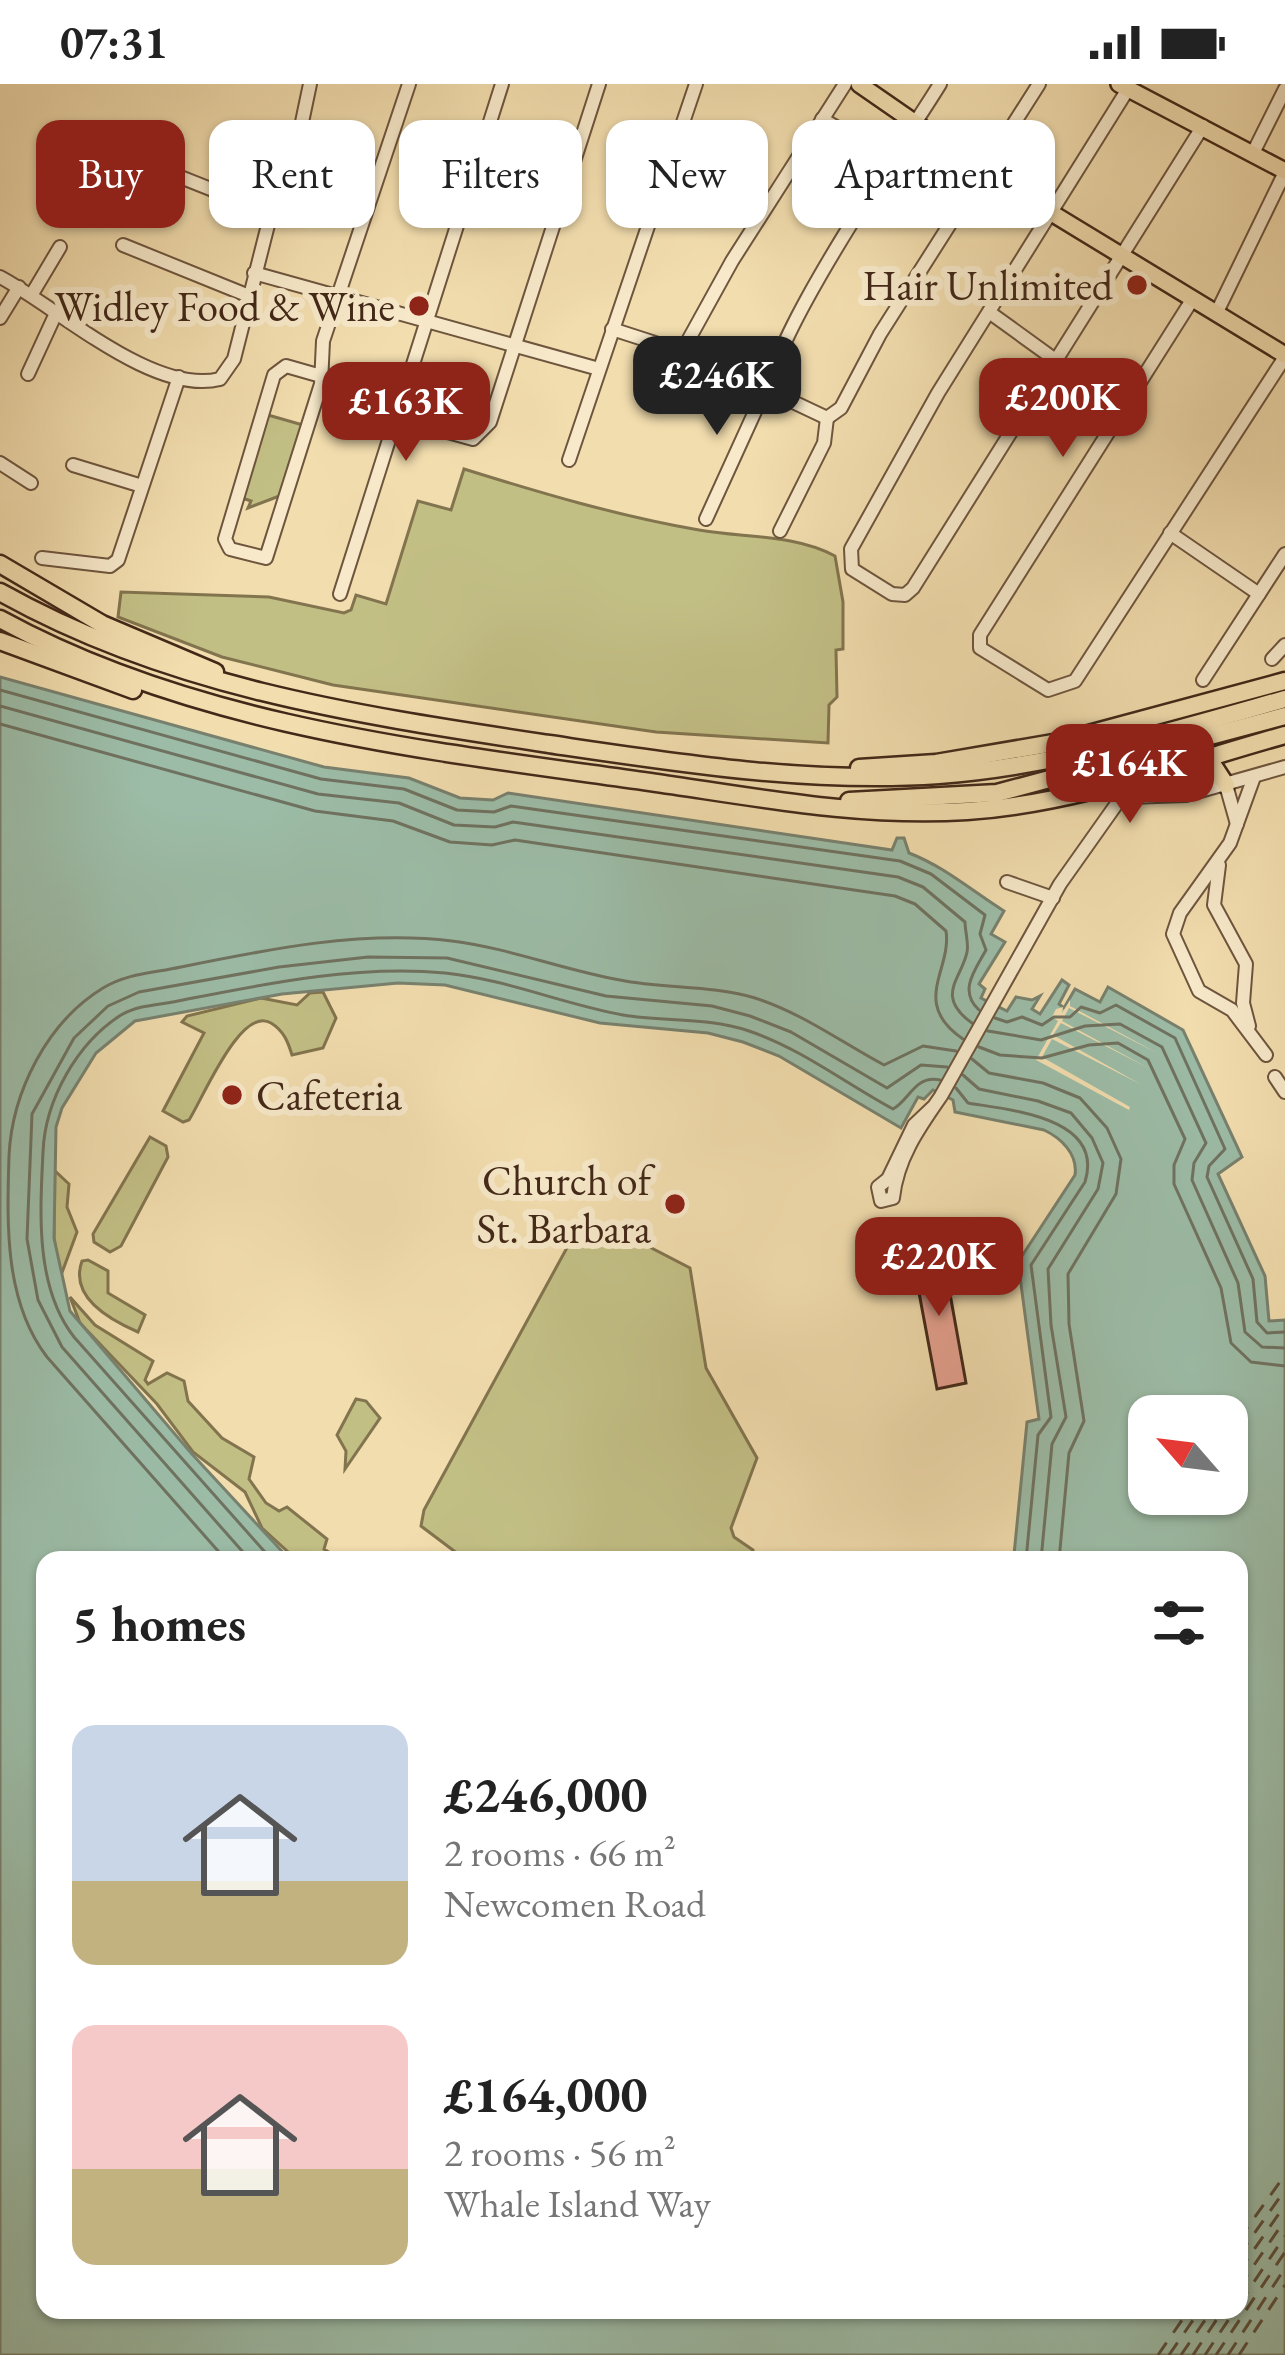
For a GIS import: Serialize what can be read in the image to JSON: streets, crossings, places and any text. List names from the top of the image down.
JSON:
{
  "places": [
    "Hair Unlimited",
    "Widley Food & Wine",
    "Cafeteria",
    "Church of St. Barbara"
  ],
  "north": "top left",
  "page": {
    "status": "07:31",
    "chip": [
      "Buy",
      "Rent",
      "Filters",
      "New",
      "Apartment"
    ],
    "price": [
      "£246K",
      "£200K",
      "£163K",
      "£164K",
      "£220K"
    ],
    "heading": "5 homes",
    "list": [
      {
        "name": "£246,000",
        "note": "2 rooms · 66 m² · Newcomen Road"
      },
      {
        "name": "£164,000",
        "note": "2 rooms · 56 m² · Whale Island Way"
      }
    ]
  }
}
